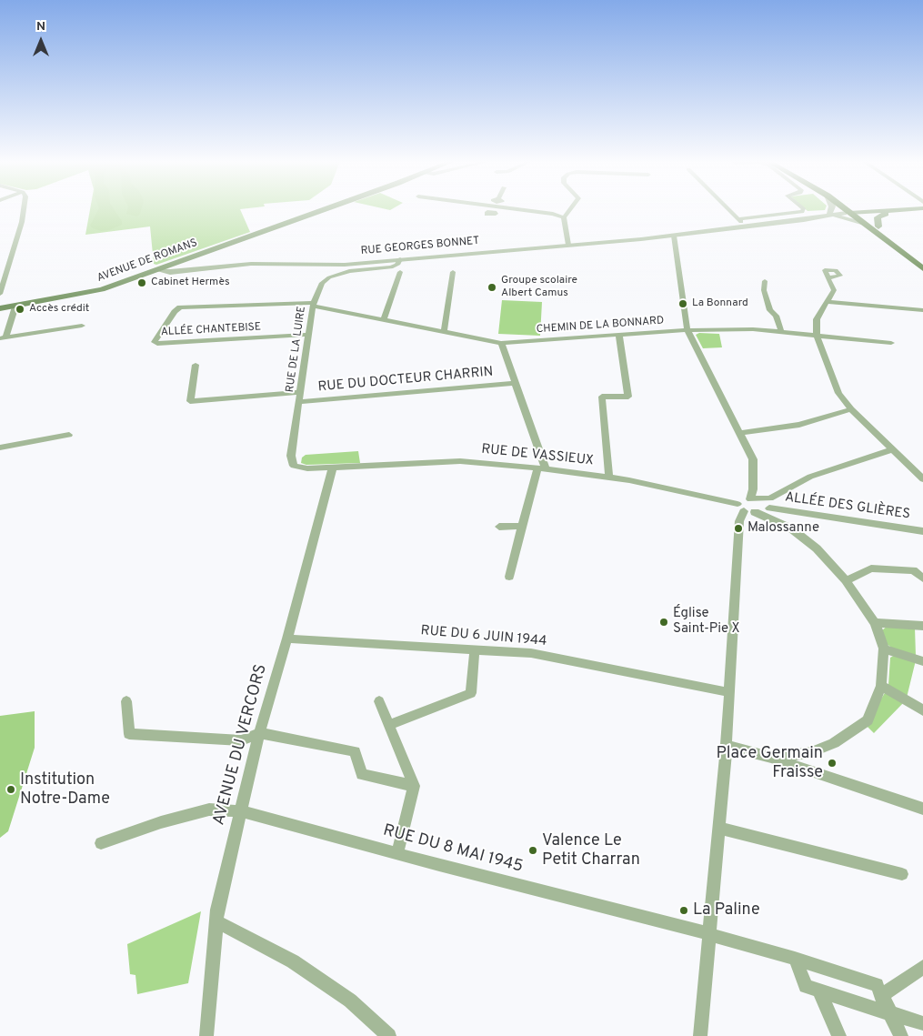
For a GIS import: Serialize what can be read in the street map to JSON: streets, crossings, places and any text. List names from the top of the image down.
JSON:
{
  "streets": {
    "main road": ["AVENUE DE ROMANS"],
    "street": [
      "RUE GEORGES BONNET",
      "CHEMIN DE LA BONNARD",
      "ALLÉE CHANTEBISE",
      "RUE DE LA LUIRE",
      "RUE DU DOCTEUR CHARRIN",
      "RUE DE VASSIEUX",
      "ALLÉE DES GLIÈRES",
      "RUE DU 6 JUIN 1944",
      "AVENUE DU VERCORS",
      "RUE DU 8 MAI 1945"
    ]
  },
  "crossings": [
    ["RUE GEORGES BONNET", "AVENUE DE ROMANS"],
    ["RUE GEORGES BONNET", "RUE DE LA LUIRE"],
    ["CHEMIN DE LA BONNARD", "ALLÉE CHANTEBISE"],
    ["CHEMIN DE LA BONNARD", "RUE DE LA LUIRE"],
    ["ALLÉE CHANTEBISE", "RUE DE LA LUIRE"],
    ["RUE DE LA LUIRE", "RUE DU DOCTEUR CHARRIN"],
    ["RUE DE LA LUIRE", "RUE DE VASSIEUX"],
    ["RUE DE LA LUIRE", "AVENUE DU VERCORS"],
    ["RUE DE VASSIEUX", "ALLÉE DES GLIÈRES"],
    ["RUE DE VASSIEUX", "AVENUE DU VERCORS"],
    ["RUE DU 6 JUIN 1944", "AVENUE DU VERCORS"],
    ["AVENUE DU VERCORS", "RUE DU 8 MAI 1945"]
  ],
  "places": [
    "Cabinet Hermès",
    "Groupe scolaire Albert Camus",
    "La Bonnard",
    "Accès crédit",
    "Malossanne",
    "Église Saint-Pie X",
    "Place Germain Fraisse",
    "Institution Notre-Dame",
    "Valence Le Petit Charran",
    "La Paline"
  ],
  "north": "top"
}
